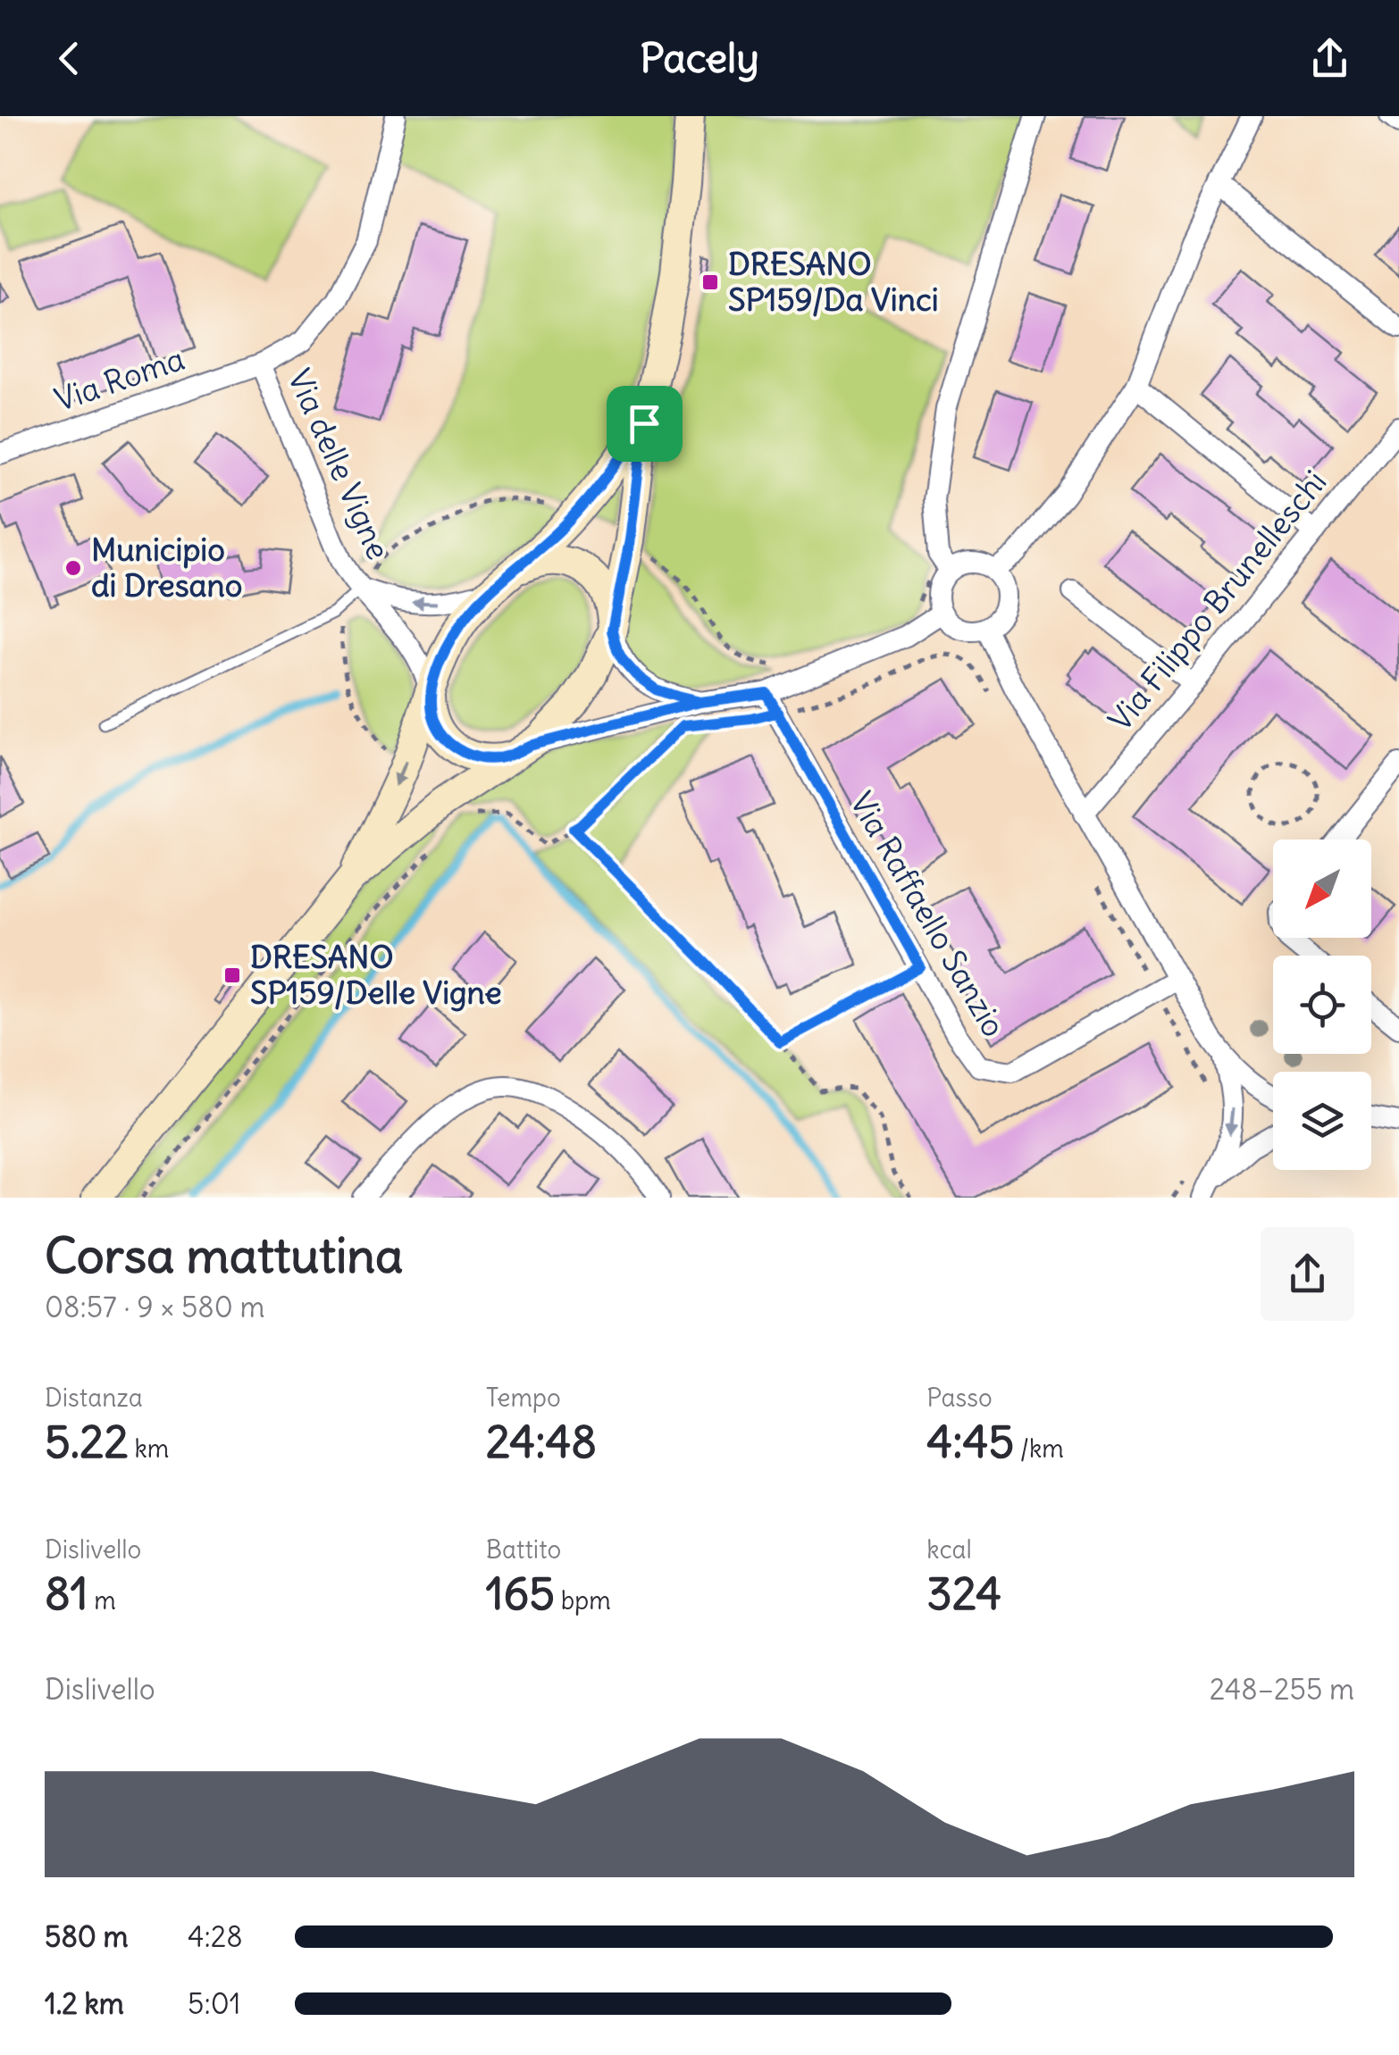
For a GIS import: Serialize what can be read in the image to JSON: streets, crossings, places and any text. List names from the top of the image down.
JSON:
{
  "streets": {
    "street": [
      "Via Roma",
      "Via delle Vigne",
      "Via Filippo Brunelleschi",
      "Via Raffaello Sanzio"
    ]
  },
  "crossings": [
    ["Via Roma", "Via delle Vigne"]
  ],
  "places": {
    "transit": ["DRESANO SP159/Da Vinci", "DRESANO SP159/Delle Vigne"],
    "other": ["Municipio di Dresano"]
  },
  "north": "bottom left",
  "page": {
    "header": "Pacely",
    "heading": ["Corsa mattutina", "08:57 · 9 × 580 m"],
    "stats": [
      ["Distanza", "5.22 km"],
      ["Tempo", "24:48"],
      ["Passo", "4:45 /km"],
      ["Dislivello", "81 m"],
      ["Battito", "165 bpm"],
      ["kcal", "324"]
    ],
    "chart": ["Dislivello", "248–255 m"],
    "list": [
      {
        "name": "580 m",
        "note": "4:28"
      },
      {
        "name": "1.2 km",
        "note": "5:01"
      }
    ]
  }
}
